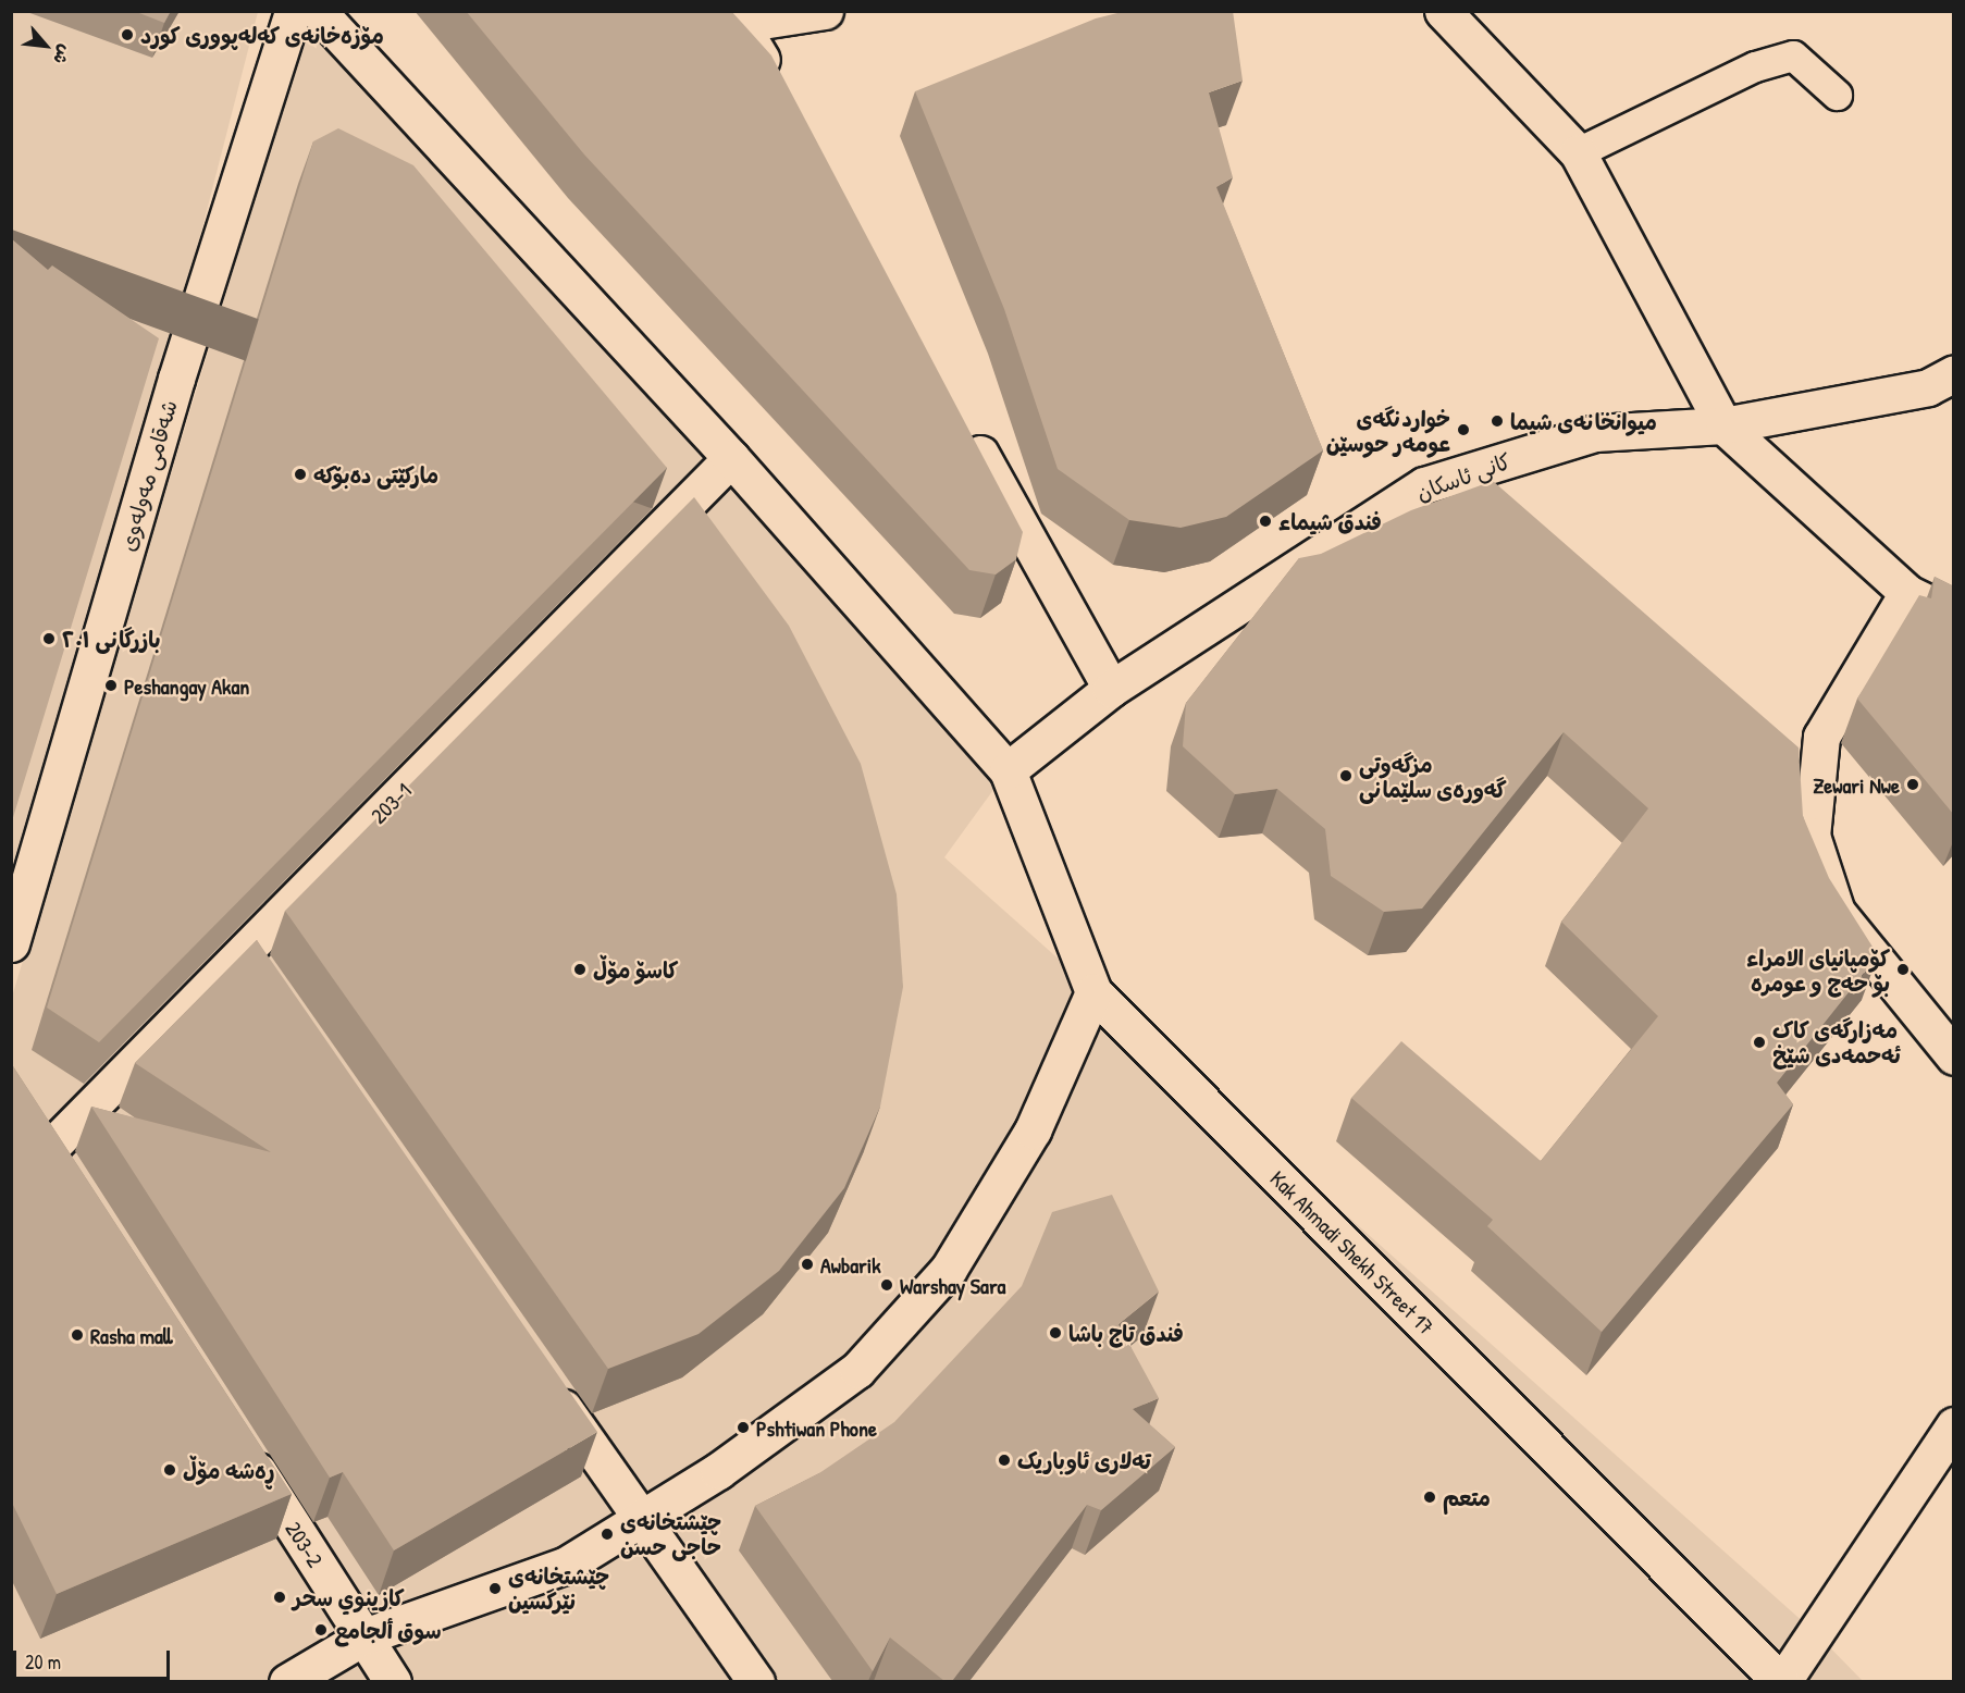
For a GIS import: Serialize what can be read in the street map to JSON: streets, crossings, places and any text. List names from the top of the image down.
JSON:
{
  "streets": {
    "street": [
      "شەقامی مەولەوی",
      "کانی ئاسکان",
      "203-1",
      "Kak Ahmadi Shekh Street 17",
      "203-2"
    ]
  },
  "crossings": [
    ["کانی ئاسکان", "Kak Ahmadi Shekh Street 17"]
  ],
  "places": [
    "مۆزەخانەی کەلەپووری کورد",
    "میوانخانەی شیما",
    "خواردنگەی عومەر حوسێن",
    "مارکێتی دەبۆکە",
    "فندق شيماء",
    "بازرگانی ٢٠١",
    "Peshangay Akan",
    "مزگەوتی گەورەی سلێمانی",
    "Zewari Nwe",
    "کاسۆ مۆڵ",
    "کۆمپانیای الامراء بۆ حەج و عومرە",
    "مەزارگەی کاک ئەحمەدی شێخ",
    "Awbarik",
    "Warshay Sara",
    "فندق تاج باشا",
    "Rasha mall",
    "Pshtiwan Phone",
    "تەلاری ئاوباریک",
    "ڕەشە مۆڵ",
    "متعم",
    "چێشتخانە‌ی حاجی حسن",
    "چێشتخانە‌ی نێرگسین",
    "كازينوي سحر",
    "سوق ألجامع"
  ],
  "scale_bar": "20 m",
  "north": "bottom right"
}
